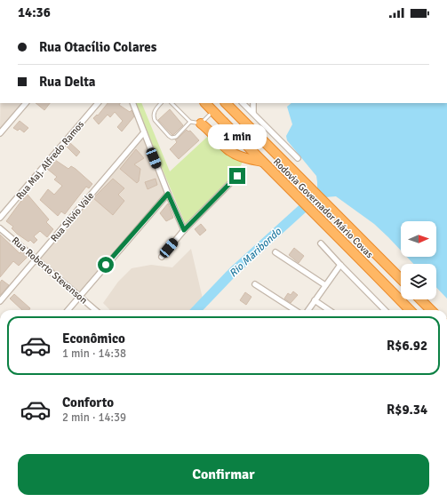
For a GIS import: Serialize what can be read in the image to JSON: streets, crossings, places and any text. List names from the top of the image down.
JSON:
{
  "streets": {
    "highway": ["Rodovia Governador Mário Covas"],
    "street": ["Rua Maj. Alfredo Ramos", "Rua Silvio Vale", "Rua Roberto Stevenson"]
  },
  "crossings": [
    ["Rua Silvio Vale", "Rua Roberto Stevenson"]
  ],
  "water": ["Rio Maribondo"],
  "north": "right",
  "page": {
    "status": "14:36",
    "banner": ["Rua Otacílio Colares", "Rua Delta"],
    "bubble": "1 min",
    "list": [
      {
        "name": "Econômico",
        "note": "1 min · 14:38",
        "value": "R$6.92"
      },
      {
        "name": "Conforto",
        "note": "2 min · 14:39",
        "value": "R$9.34"
      }
    ],
    "buttons": "Confirmar"
  }
}
